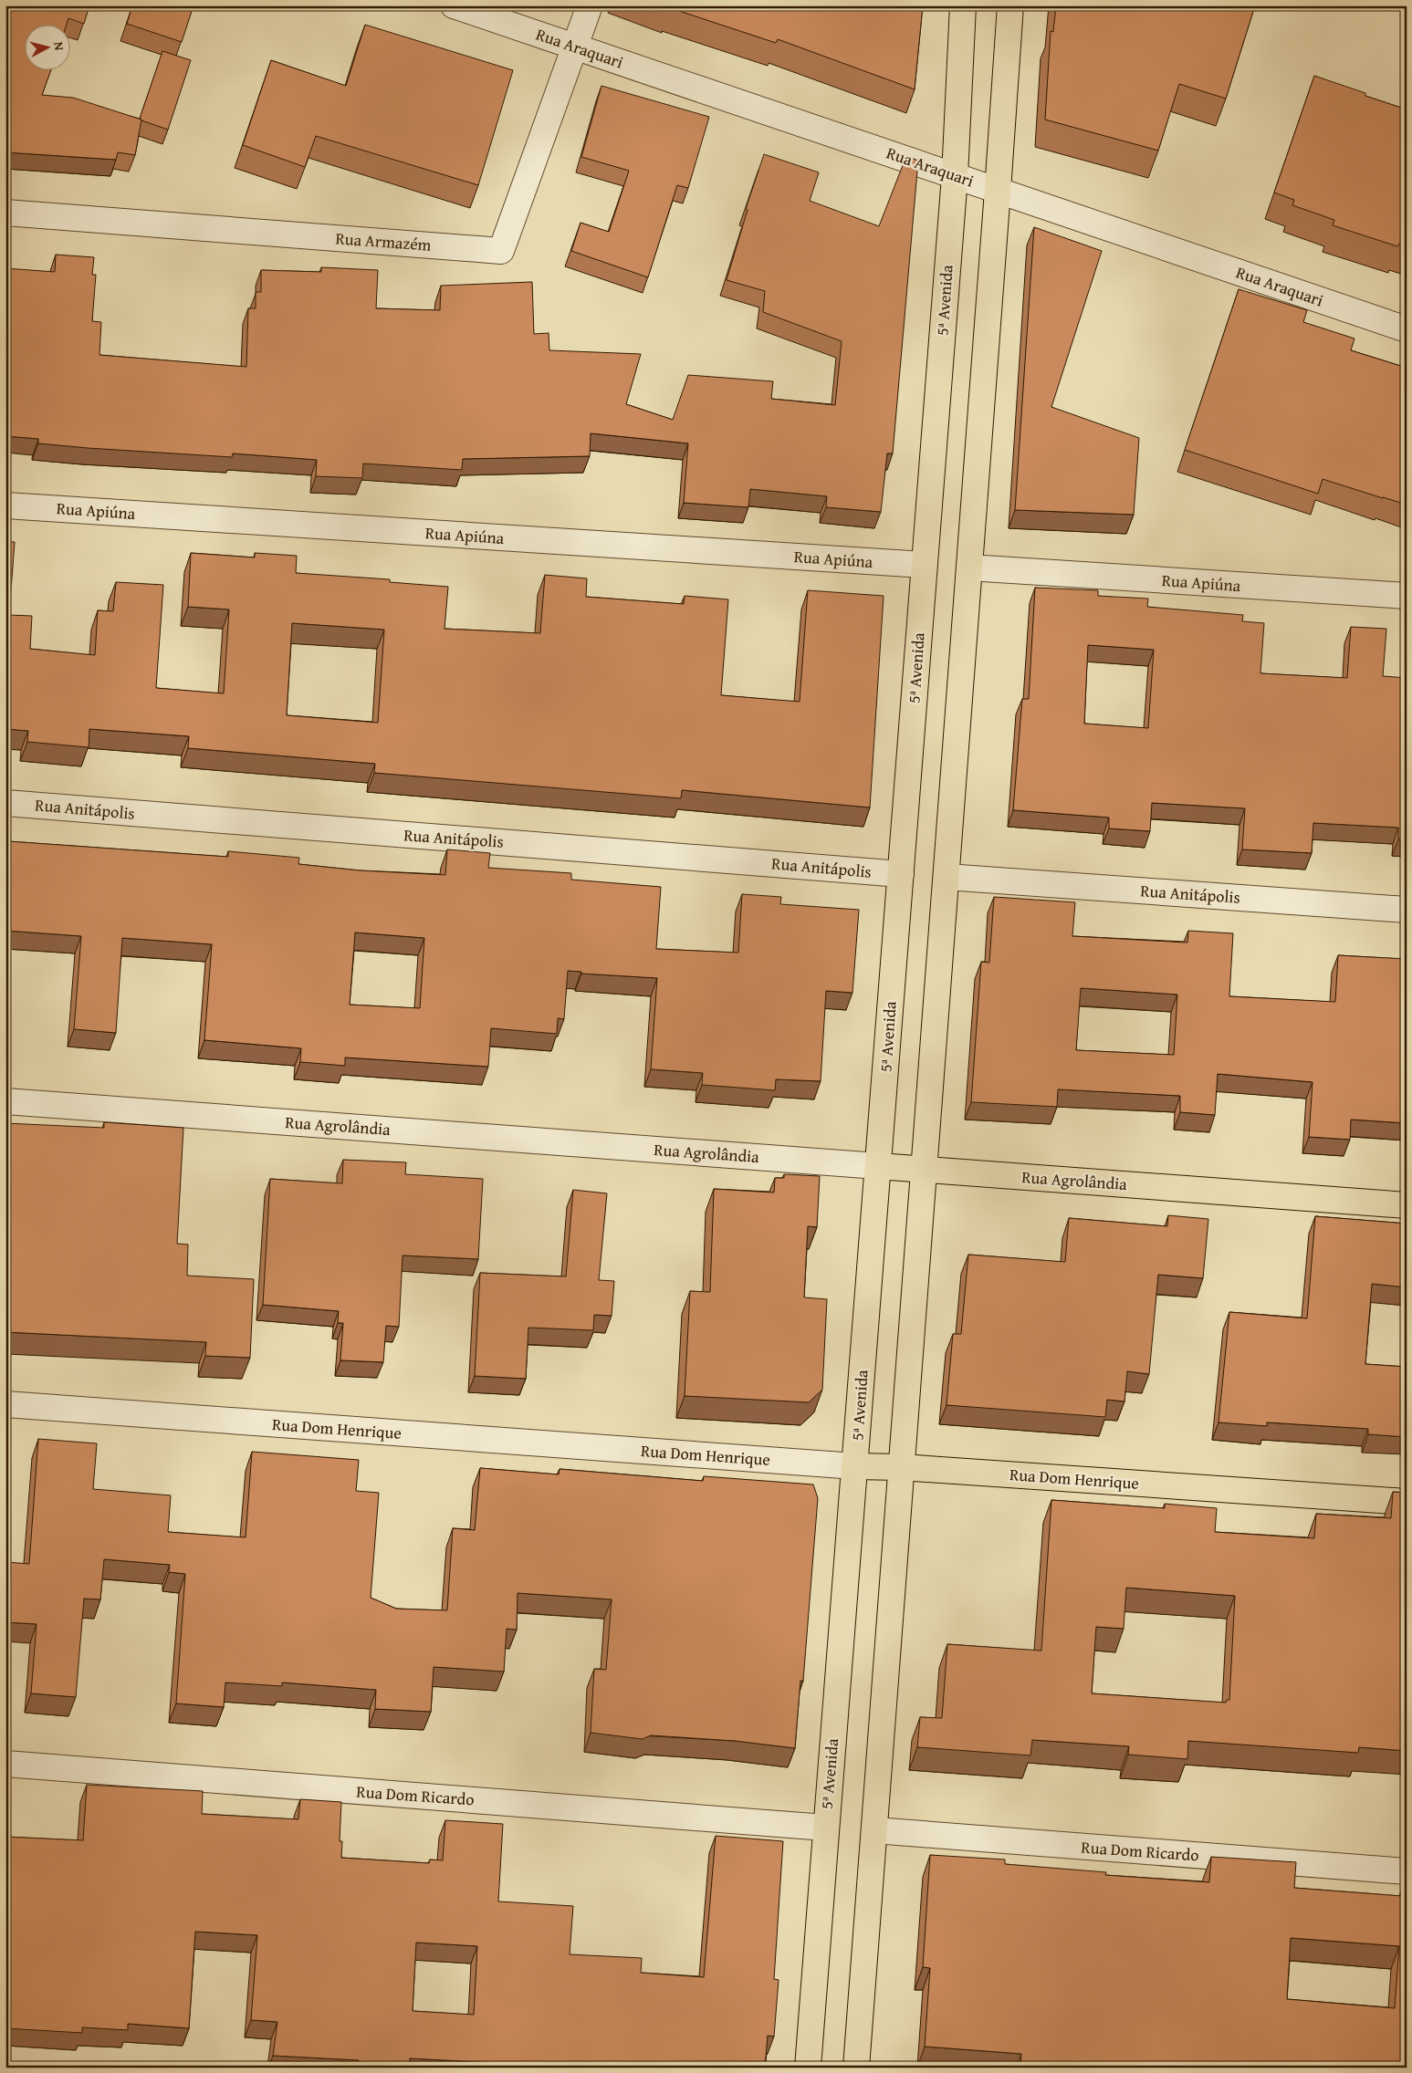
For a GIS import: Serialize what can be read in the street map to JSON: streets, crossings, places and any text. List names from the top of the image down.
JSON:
{
  "streets": {
    "main road": ["5ª Avenida", "Rua Agrolândia", "Rua Dom Henrique"],
    "street": [
      "Rua Araquari",
      "Rua Armazém",
      "Rua Apiúna",
      "Rua Anitápolis",
      "Rua Dom Ricardo"
    ]
  },
  "crossings": [
    ["Rua Araquari", "Rua Armazém"],
    ["Rua Araquari", "5ª Avenida"],
    ["5ª Avenida", "Rua Apiúna"],
    ["5ª Avenida", "Rua Anitápolis"],
    ["5ª Avenida", "Rua Agrolândia"],
    ["5ª Avenida", "Rua Dom Henrique"],
    ["5ª Avenida", "Rua Dom Ricardo"]
  ],
  "north": "right"
}
